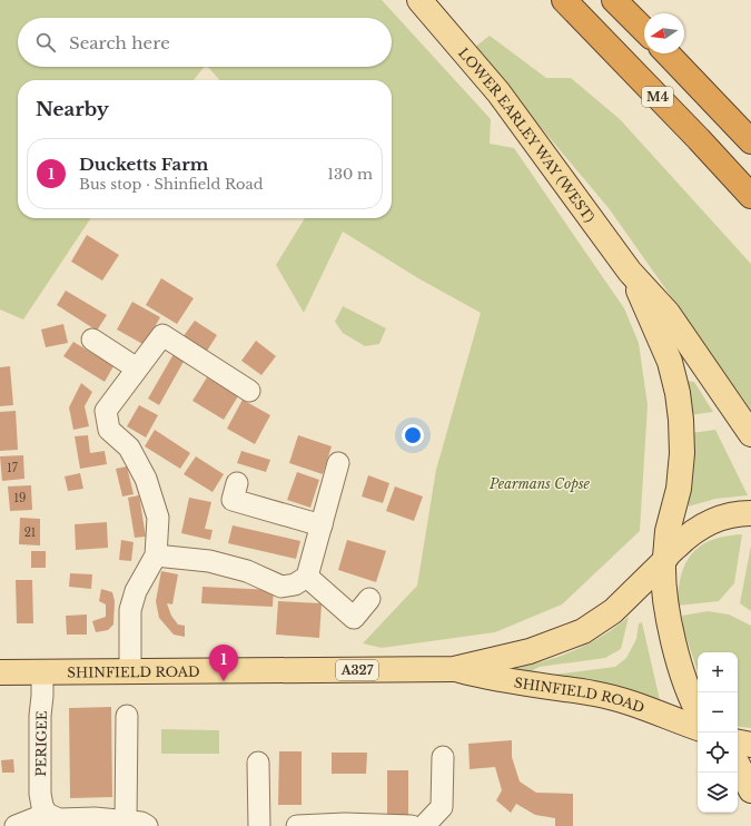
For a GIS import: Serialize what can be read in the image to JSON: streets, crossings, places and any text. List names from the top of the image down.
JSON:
{
  "streets": {
    "highway": ["M4"],
    "main road": ["LOWER EARLEY WAY (WEST)", "A327", "SHINFIELD ROAD"],
    "street": ["PERIGEE"]
  },
  "crossings": [
    ["LOWER EARLEY WAY (WEST)", "SHINFIELD ROAD"],
    ["SHINFIELD ROAD", "PERIGEE"]
  ],
  "parks": ["Pearmans Copse"],
  "house_numbers": ["17", "19", "21"],
  "north": "left",
  "page": {
    "search": "Search here",
    "heading": "Nearby",
    "list": [
      {
        "mark": "1",
        "name": "Ducketts Farm",
        "note": "Bus stop · Shinfield Road",
        "value": "130 m"
      }
    ],
    "pins": "1",
    "map_buttons": ["+", "−"]
  }
}
